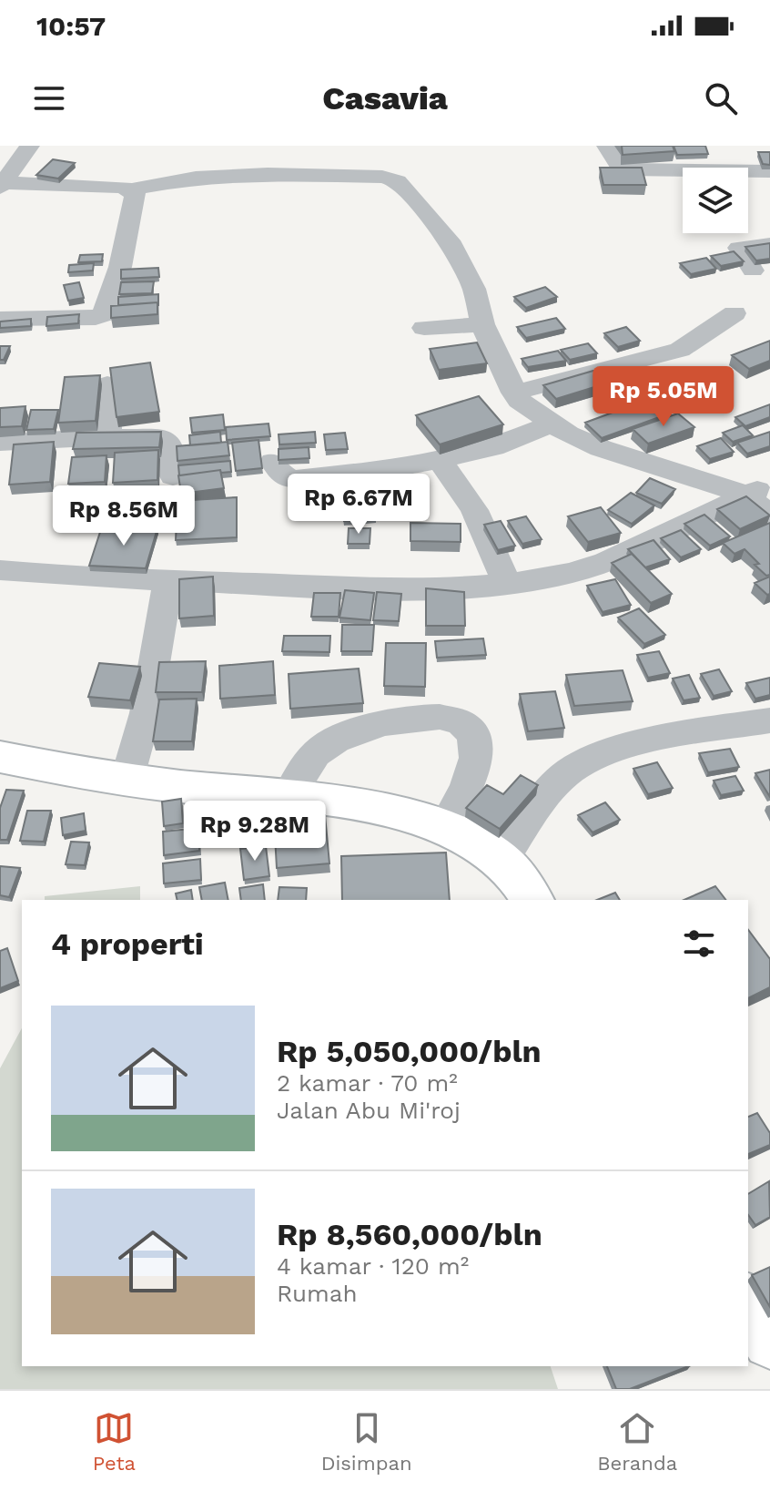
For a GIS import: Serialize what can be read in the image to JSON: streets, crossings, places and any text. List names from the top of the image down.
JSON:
{
  "page": {
    "status": "10:57",
    "header": "Casavia",
    "price": [
      "Rp 5.05M",
      "Rp 6.67M",
      "Rp 8.56M",
      "Rp 9.28M"
    ],
    "heading": "4 properti",
    "list": [
      {
        "name": "Rp 5,050,000/bln",
        "note": "2 kamar · 70 m² · Jalan Abu Mi'roj"
      },
      {
        "name": "Rp 8,560,000/bln",
        "note": "4 kamar · 120 m² · Rumah"
      }
    ],
    "tabs": ["Peta", "Disimpan", "Beranda"]
  }
}
